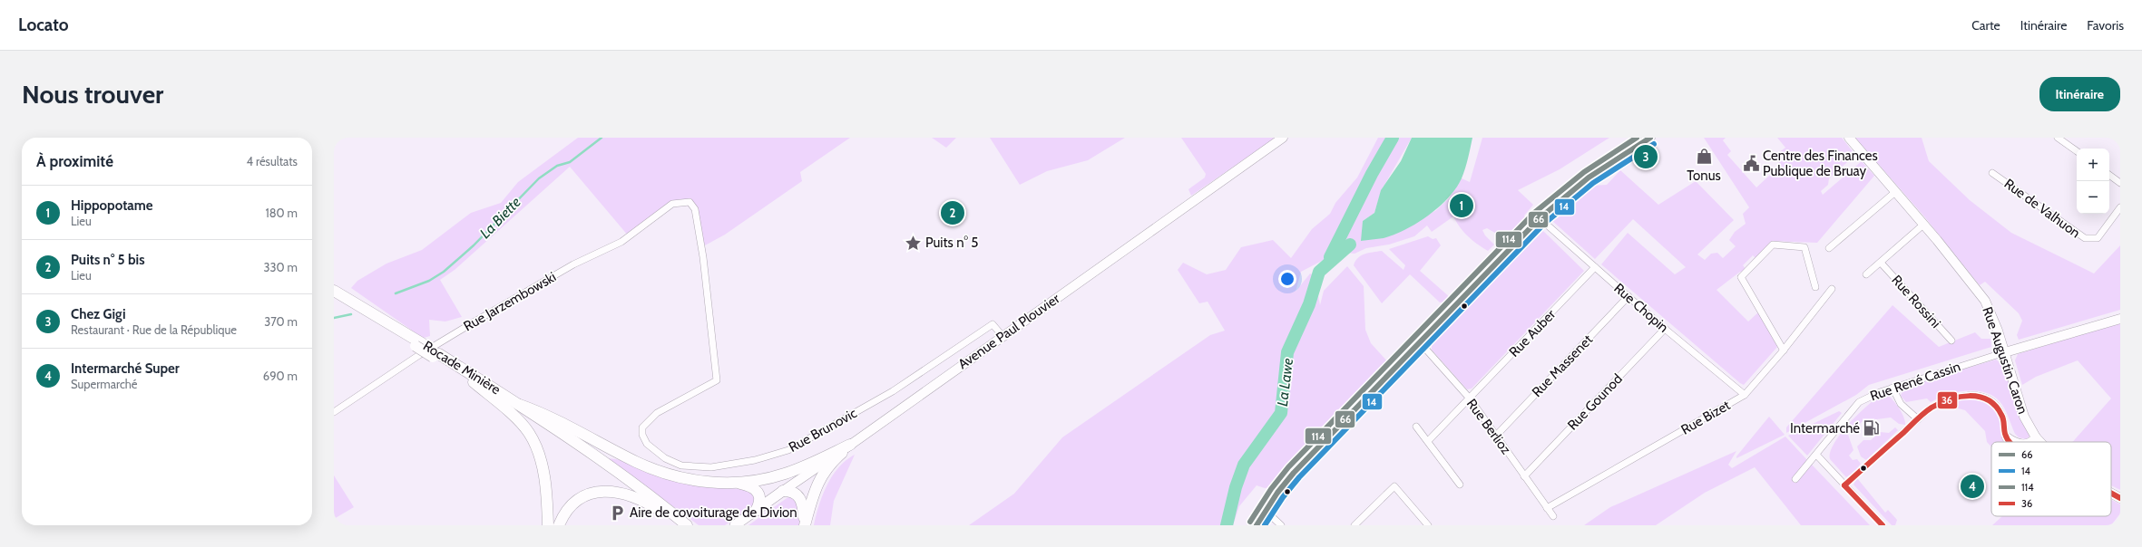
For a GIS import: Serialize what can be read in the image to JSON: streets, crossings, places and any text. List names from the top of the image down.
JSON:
{
  "streets": {
    "highway": ["Rocade Minière"],
    "main road": ["Avenue Paul Plouvier", "Rue Augustin Caron"],
    "street": [
      "Rue de Valhuon",
      "Rue Jarzembowski",
      "Rue Rossini",
      "Rue Chopin",
      "Rue Auber",
      "Rue Massenet",
      "Rue René Cassin",
      "Rue Gounod",
      "Rue Bizet",
      "Rue Berlioz",
      "Rue Brunovic"
    ]
  },
  "crossings": [
    ["Rue Jarzembowski", "Rue Brunovic"],
    ["Rue Chopin", "Rue Auber"],
    ["Rue Chopin", "Rue Massenet"],
    ["Rue Chopin", "Rue Gounod"],
    ["Rue Chopin", "Rue Bizet"],
    ["Avenue Paul Plouvier", "Rue Brunovic"],
    ["Rue Auber", "Rue Berlioz"],
    ["Rue Augustin Caron", "Rue René Cassin"],
    ["Rue Massenet", "Rue Berlioz"],
    ["Rue Gounod", "Rue Berlioz"],
    ["Rue Bizet", "Rue Berlioz"]
  ],
  "water": ["La Biette", "La Lawe"],
  "places": {
    "shop": ["Tonus"],
    "public building": ["Centre des Finances Publique de Bruay"],
    "place": ["Puits n° 5"],
    "fuel station": ["Intermarché"],
    "parking": ["Aire de covoiturage de Divion"]
  },
  "lines": [
    "transit line 66",
    "transit line 114",
    "transit line 14",
    "transit line 36"
  ],
  "legend": [
    "66",
    "14",
    "114",
    "36"
  ],
  "page": {
    "header": "Locato",
    "nav": ["Carte", "Itinéraire", "Favoris"],
    "buttons": "Itinéraire",
    "title": "Nous trouver",
    "heading": ["À proximité", "4 résultats"],
    "pins": [
      "3",
      "1",
      "2",
      "4"
    ],
    "map_buttons": ["+", "−"],
    "list": [
      {
        "mark": "1",
        "name": "Hippopotame",
        "note": "Lieu",
        "value": "180 m"
      },
      {
        "mark": "2",
        "name": "Puits n° 5 bis",
        "note": "Lieu",
        "value": "330 m"
      },
      {
        "mark": "3",
        "name": "Chez Gigi",
        "note": "Restaurant · Rue de la République",
        "value": "370 m"
      },
      {
        "mark": "4",
        "name": "Intermarché Super",
        "note": "Supermarché",
        "value": "690 m"
      }
    ]
  }
}
